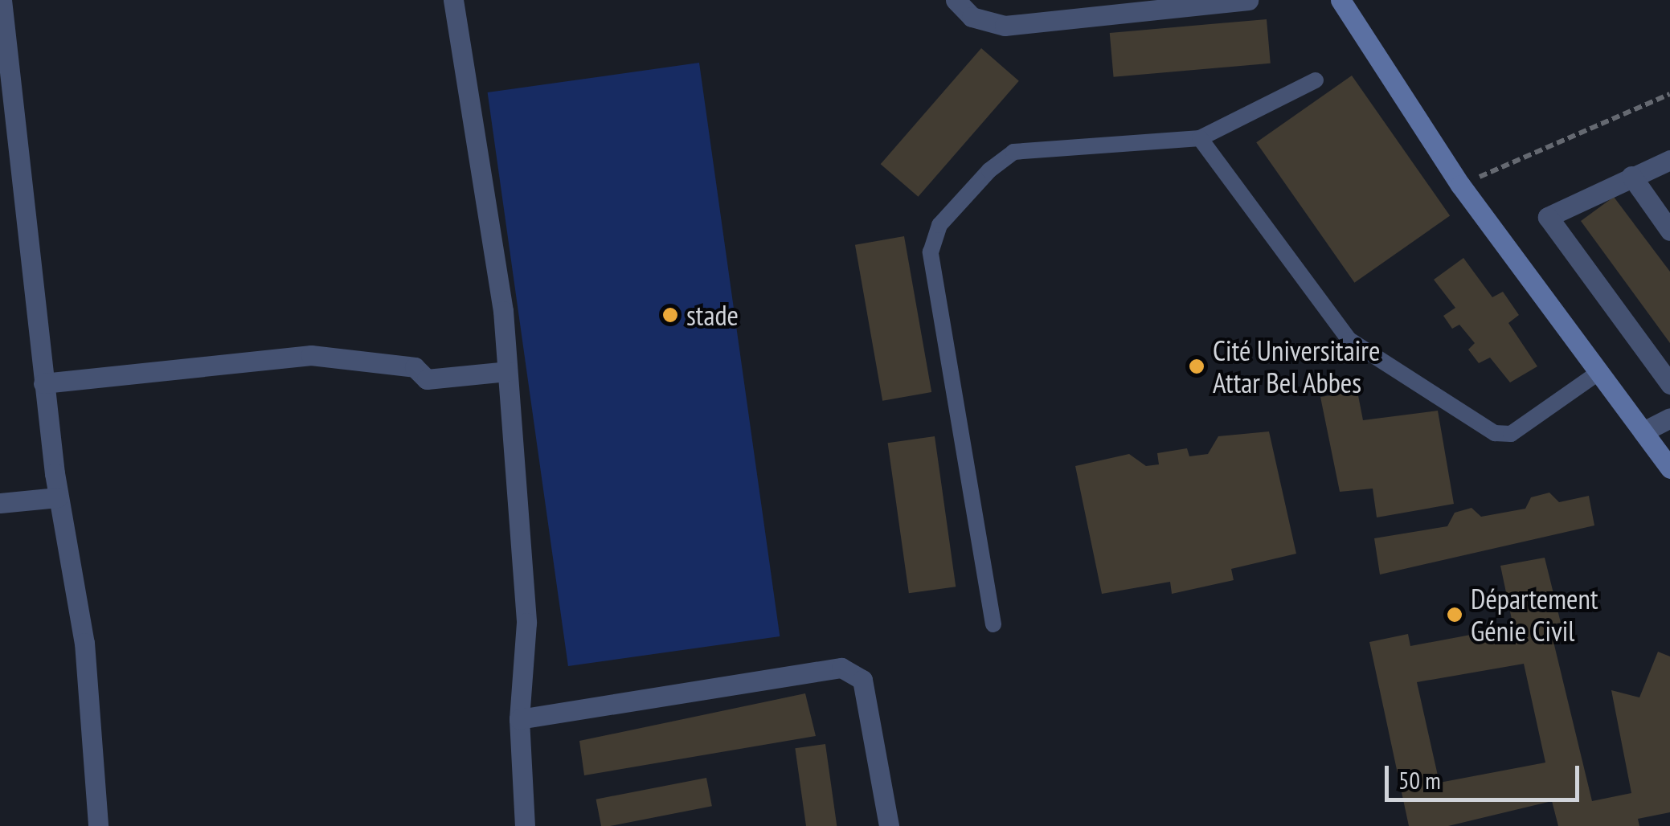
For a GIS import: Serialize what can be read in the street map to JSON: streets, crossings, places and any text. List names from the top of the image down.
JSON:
{
  "places": ["stade", "Cité Universitaire Attar Bel Abbes", "Département Génie Civil"],
  "scale_bar": "50 m"
}
